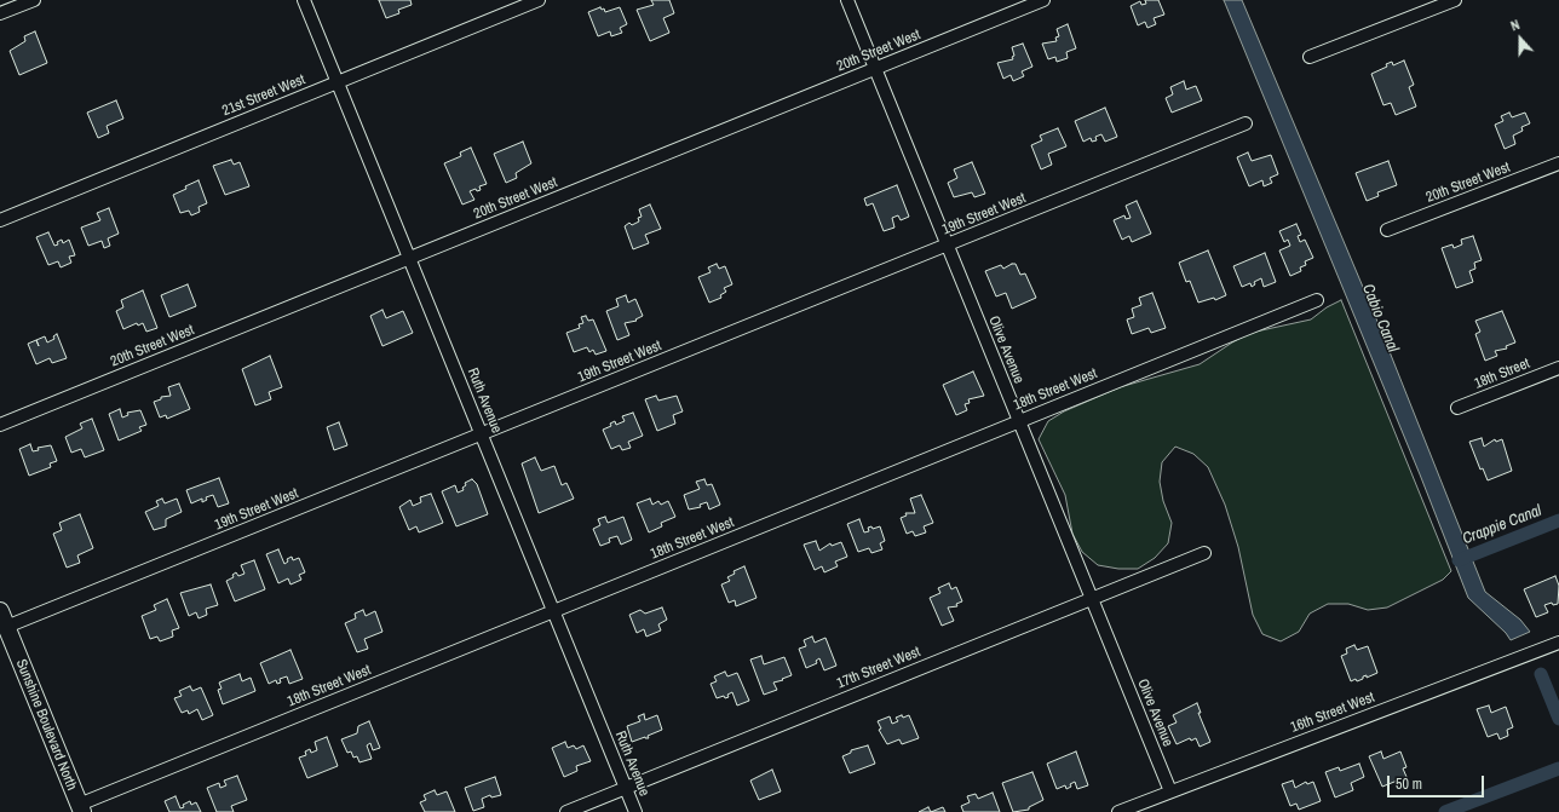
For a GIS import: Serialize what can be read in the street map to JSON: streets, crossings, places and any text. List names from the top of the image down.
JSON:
{
  "streets": {
    "street": [
      "20th Street West",
      "21st Street West",
      "19th Street West",
      "Olive Avenue",
      "18th Street",
      "18th Street West",
      "Ruth Avenue",
      "17th Street West",
      "16th Street West",
      "Sunshine Boulevard North"
    ]
  },
  "crossings": [
    ["20th Street West", "Olive Avenue"],
    ["20th Street West", "Ruth Avenue"],
    ["21st Street West", "Ruth Avenue"],
    ["19th Street West", "Olive Avenue"],
    ["19th Street West", "Ruth Avenue"],
    ["19th Street West", "Sunshine Boulevard North"],
    ["Olive Avenue", "18th Street West"],
    ["Olive Avenue", "17th Street West"],
    ["Olive Avenue", "16th Street West"],
    ["18th Street West", "Ruth Avenue"],
    ["18th Street West", "Sunshine Boulevard North"],
    ["Ruth Avenue", "17th Street West"]
  ],
  "water": ["Cabio Canal", "Crappie Canal"],
  "scale_bar": "50 m",
  "north": "top"
}
